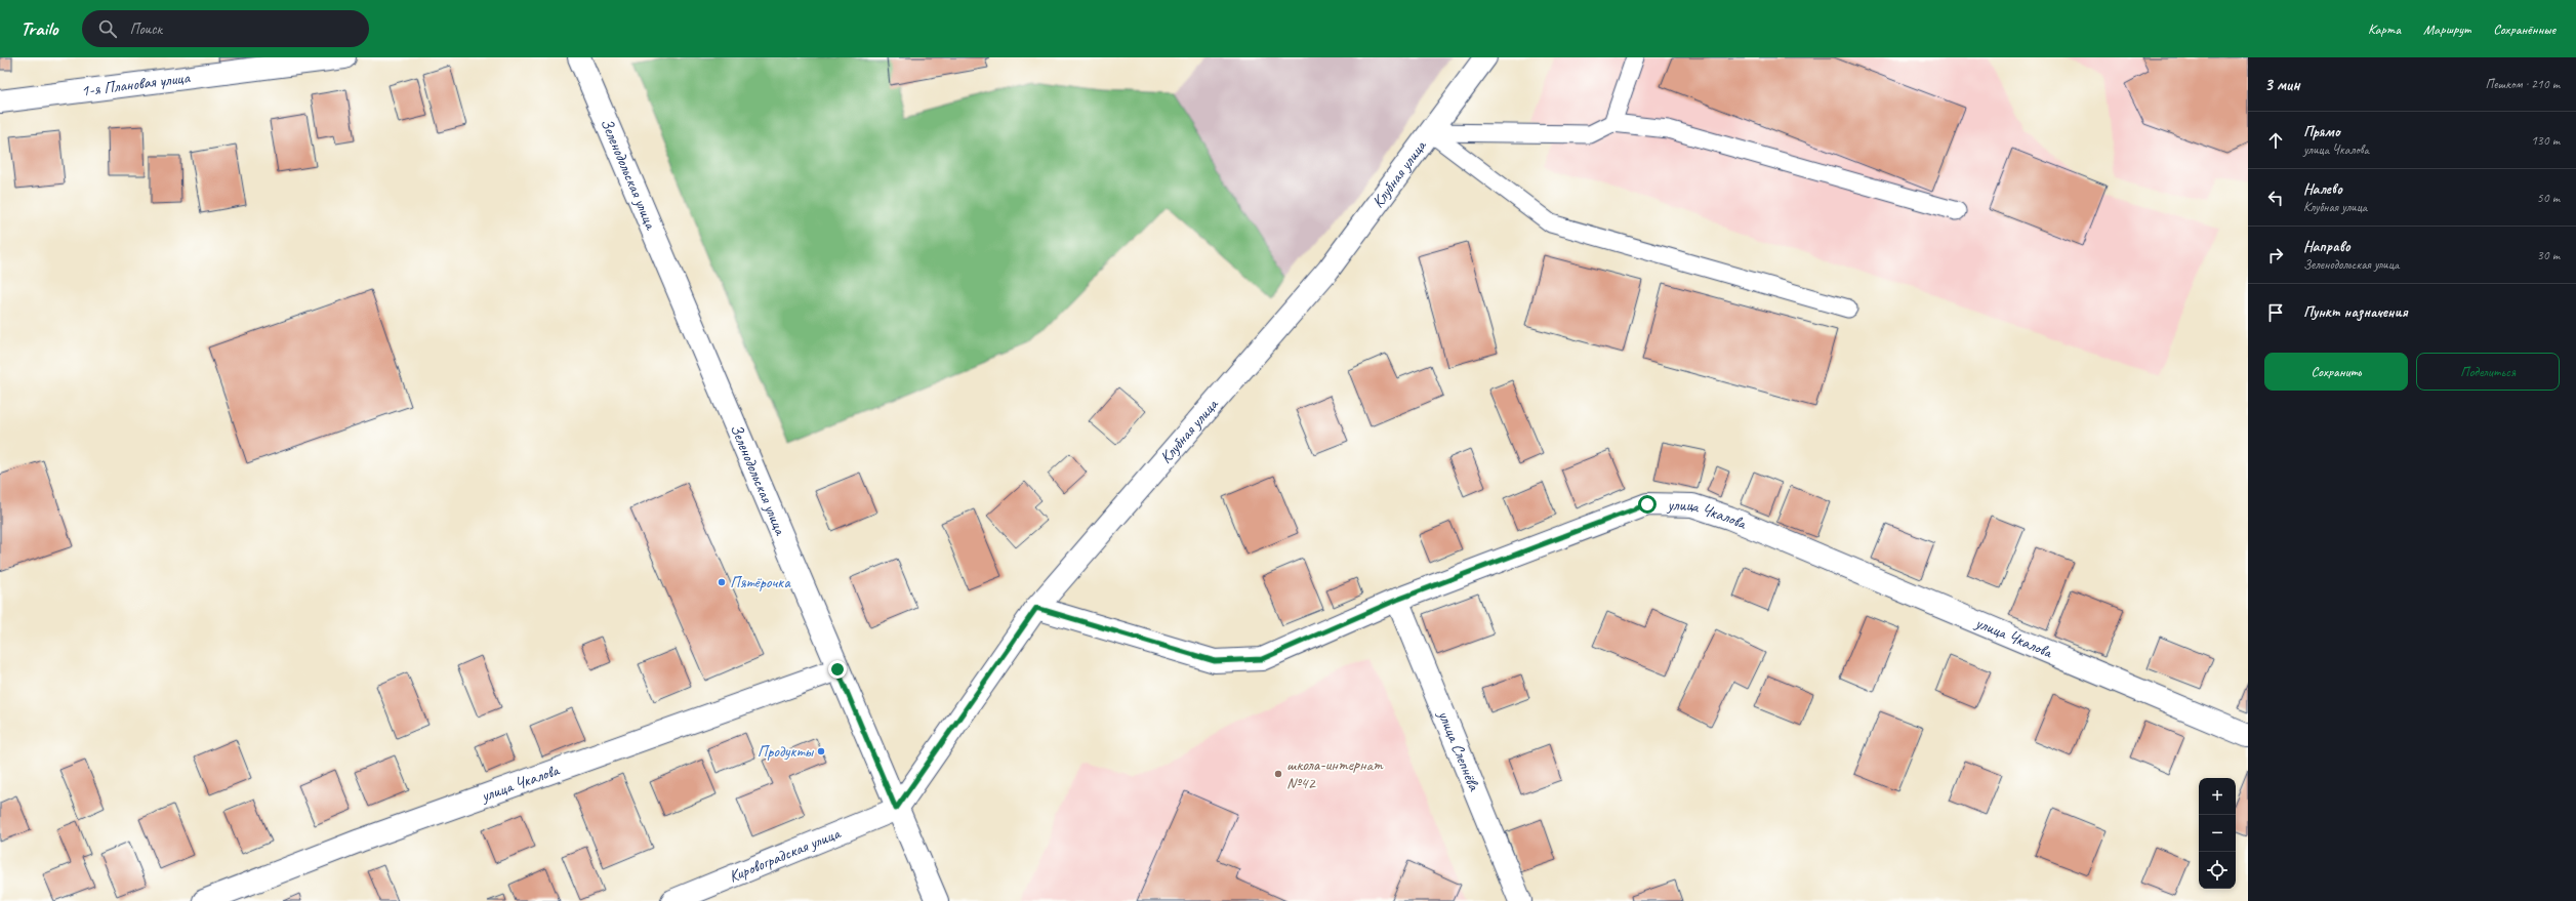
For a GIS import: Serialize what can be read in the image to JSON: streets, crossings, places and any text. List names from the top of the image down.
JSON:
{
  "streets": {
    "street": [
      "1-я Плановая улица",
      "Зеленодольская улица",
      "Клубная улица",
      "улица Чкалова",
      "улица Слепнёва",
      "Кировоградская улица"
    ]
  },
  "crossings": [
    ["Зеленодольская улица", "Клубная улица"],
    ["Зеленодольская улица", "улица Чкалова"],
    ["Зеленодольская улица", "Кировоградская улица"],
    ["Клубная улица", "улица Чкалова"],
    ["Клубная улица", "Кировоградская улица"],
    ["улица Чкалова", "улица Слепнёва"]
  ],
  "places": ["Пятёрочка", "Продукты", "школа-интернат №42"],
  "page": {
    "header": "Trailo",
    "search": "Поиск",
    "nav": ["Карта", "Маршрут", "Сохранённые"],
    "heading": ["3 мин", "Пешком · 210 m"],
    "list": [
      ["Прямо", "улица Чкалова", "130 m"],
      ["Налево", "Клубная улица", "50 m"],
      ["Направо", "Зеленодольская улица", "30 m"],
      "Пункт назначения"
    ],
    "buttons": ["Сохранить", "Поделиться"],
    "map_buttons": ["+", "−"]
  }
}
